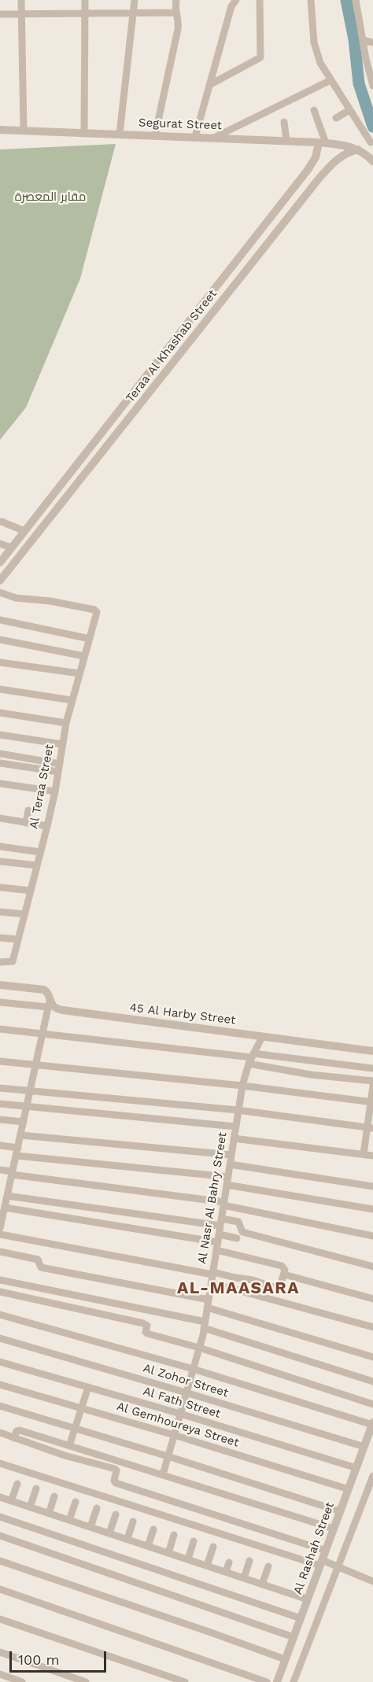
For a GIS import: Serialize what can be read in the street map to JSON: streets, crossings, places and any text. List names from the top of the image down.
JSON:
{
  "streets": {
    "street": [
      "Segurat Street",
      "Teraa Al Khashab Street",
      "Al Teraa Street",
      "45 Al Harby Street",
      "Al Nasr Al Bahry Street",
      "Al Zohor Street",
      "Al Fath Street",
      "Al Gemhoureya Street",
      "Al Rashah Street"
    ]
  },
  "crossings": [
    ["Segurat Street", "Teraa Al Khashab Street"],
    ["45 Al Harby Street", "Al Nasr Al Bahry Street"],
    ["Al Nasr Al Bahry Street", "Al Zohor Street"],
    ["Al Nasr Al Bahry Street", "Al Fath Street"],
    ["Al Nasr Al Bahry Street", "Al Gemhoureya Street"],
    ["Al Zohor Street", "Al Rashah Street"],
    ["Al Fath Street", "Al Rashah Street"],
    ["Al Gemhoureya Street", "Al Rashah Street"]
  ],
  "districts": ["AL-MAASARA"],
  "parks": ["مقابر المعصرة"],
  "scale_bar": "100 m"
}
